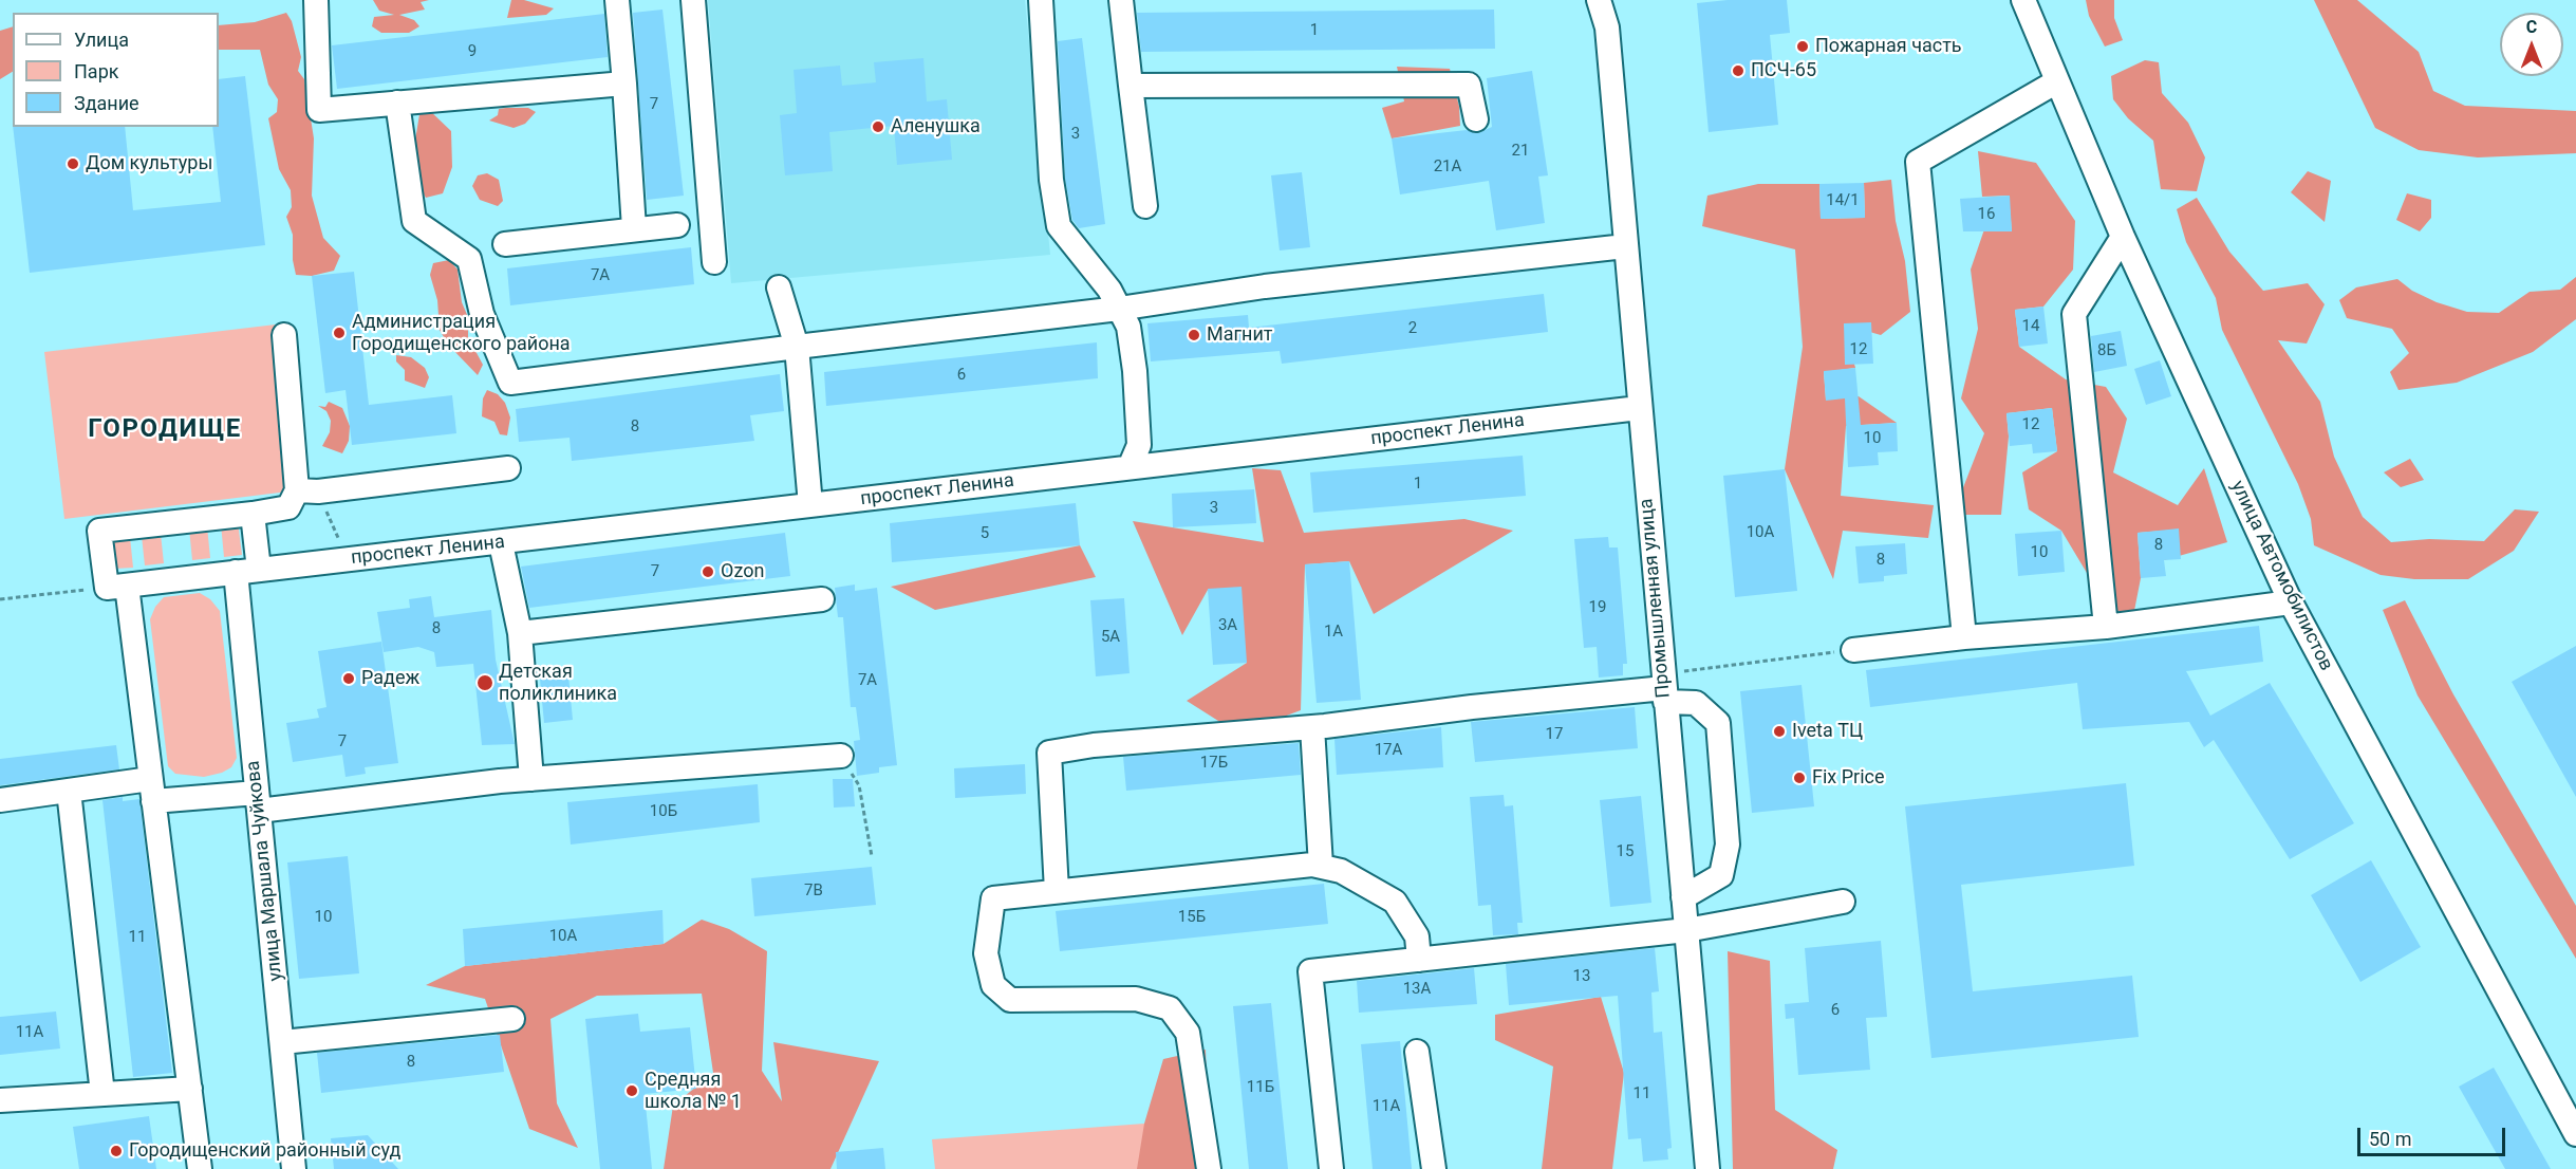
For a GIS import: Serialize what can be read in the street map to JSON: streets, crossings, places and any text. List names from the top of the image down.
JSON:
{
  "streets": {
    "street": [
      "проспект Ленина",
      "улица Автомобилистов",
      "Промышленная улица",
      "улица Маршала Чуйкова"
    ]
  },
  "crossings": [
    ["проспект Ленина", "Промышленная улица"],
    ["проспект Ленина", "улица Маршала Чуйкова"]
  ],
  "districts": ["ГОРОДИЩЕ"],
  "places": [
    "Пожарная часть",
    "ПСЧ-65",
    "Аленушка",
    "Дом культуры",
    "Администрация Городищенского района",
    "Магнит",
    "Ozon",
    "Радеж",
    "Детская поликлиника",
    "Iveta ТЦ",
    "Fix Price",
    "Средняя школа № 1",
    "Городищенский районный суд"
  ],
  "house_numbers": [
    "1",
    "9",
    "7",
    "3",
    "21",
    "21А",
    "14/1",
    "16",
    "7А",
    "14",
    "2",
    "12",
    "8Б",
    "6",
    "12",
    "8",
    "10",
    "1",
    "3",
    "10А",
    "5",
    "8",
    "10",
    "8",
    "7",
    "19",
    "3А",
    "8",
    "1А",
    "5А",
    "7А",
    "17",
    "7",
    "17А",
    "17Б",
    "10Б",
    "15",
    "7В",
    "10",
    "15Б",
    "10А",
    "11",
    "13",
    "13А",
    "6",
    "11А",
    "8",
    "11Б",
    "11",
    "11А"
  ],
  "legend": ["Улица", "Парк", "Здание"],
  "scale_bar": "50 m",
  "north": "top"
}
